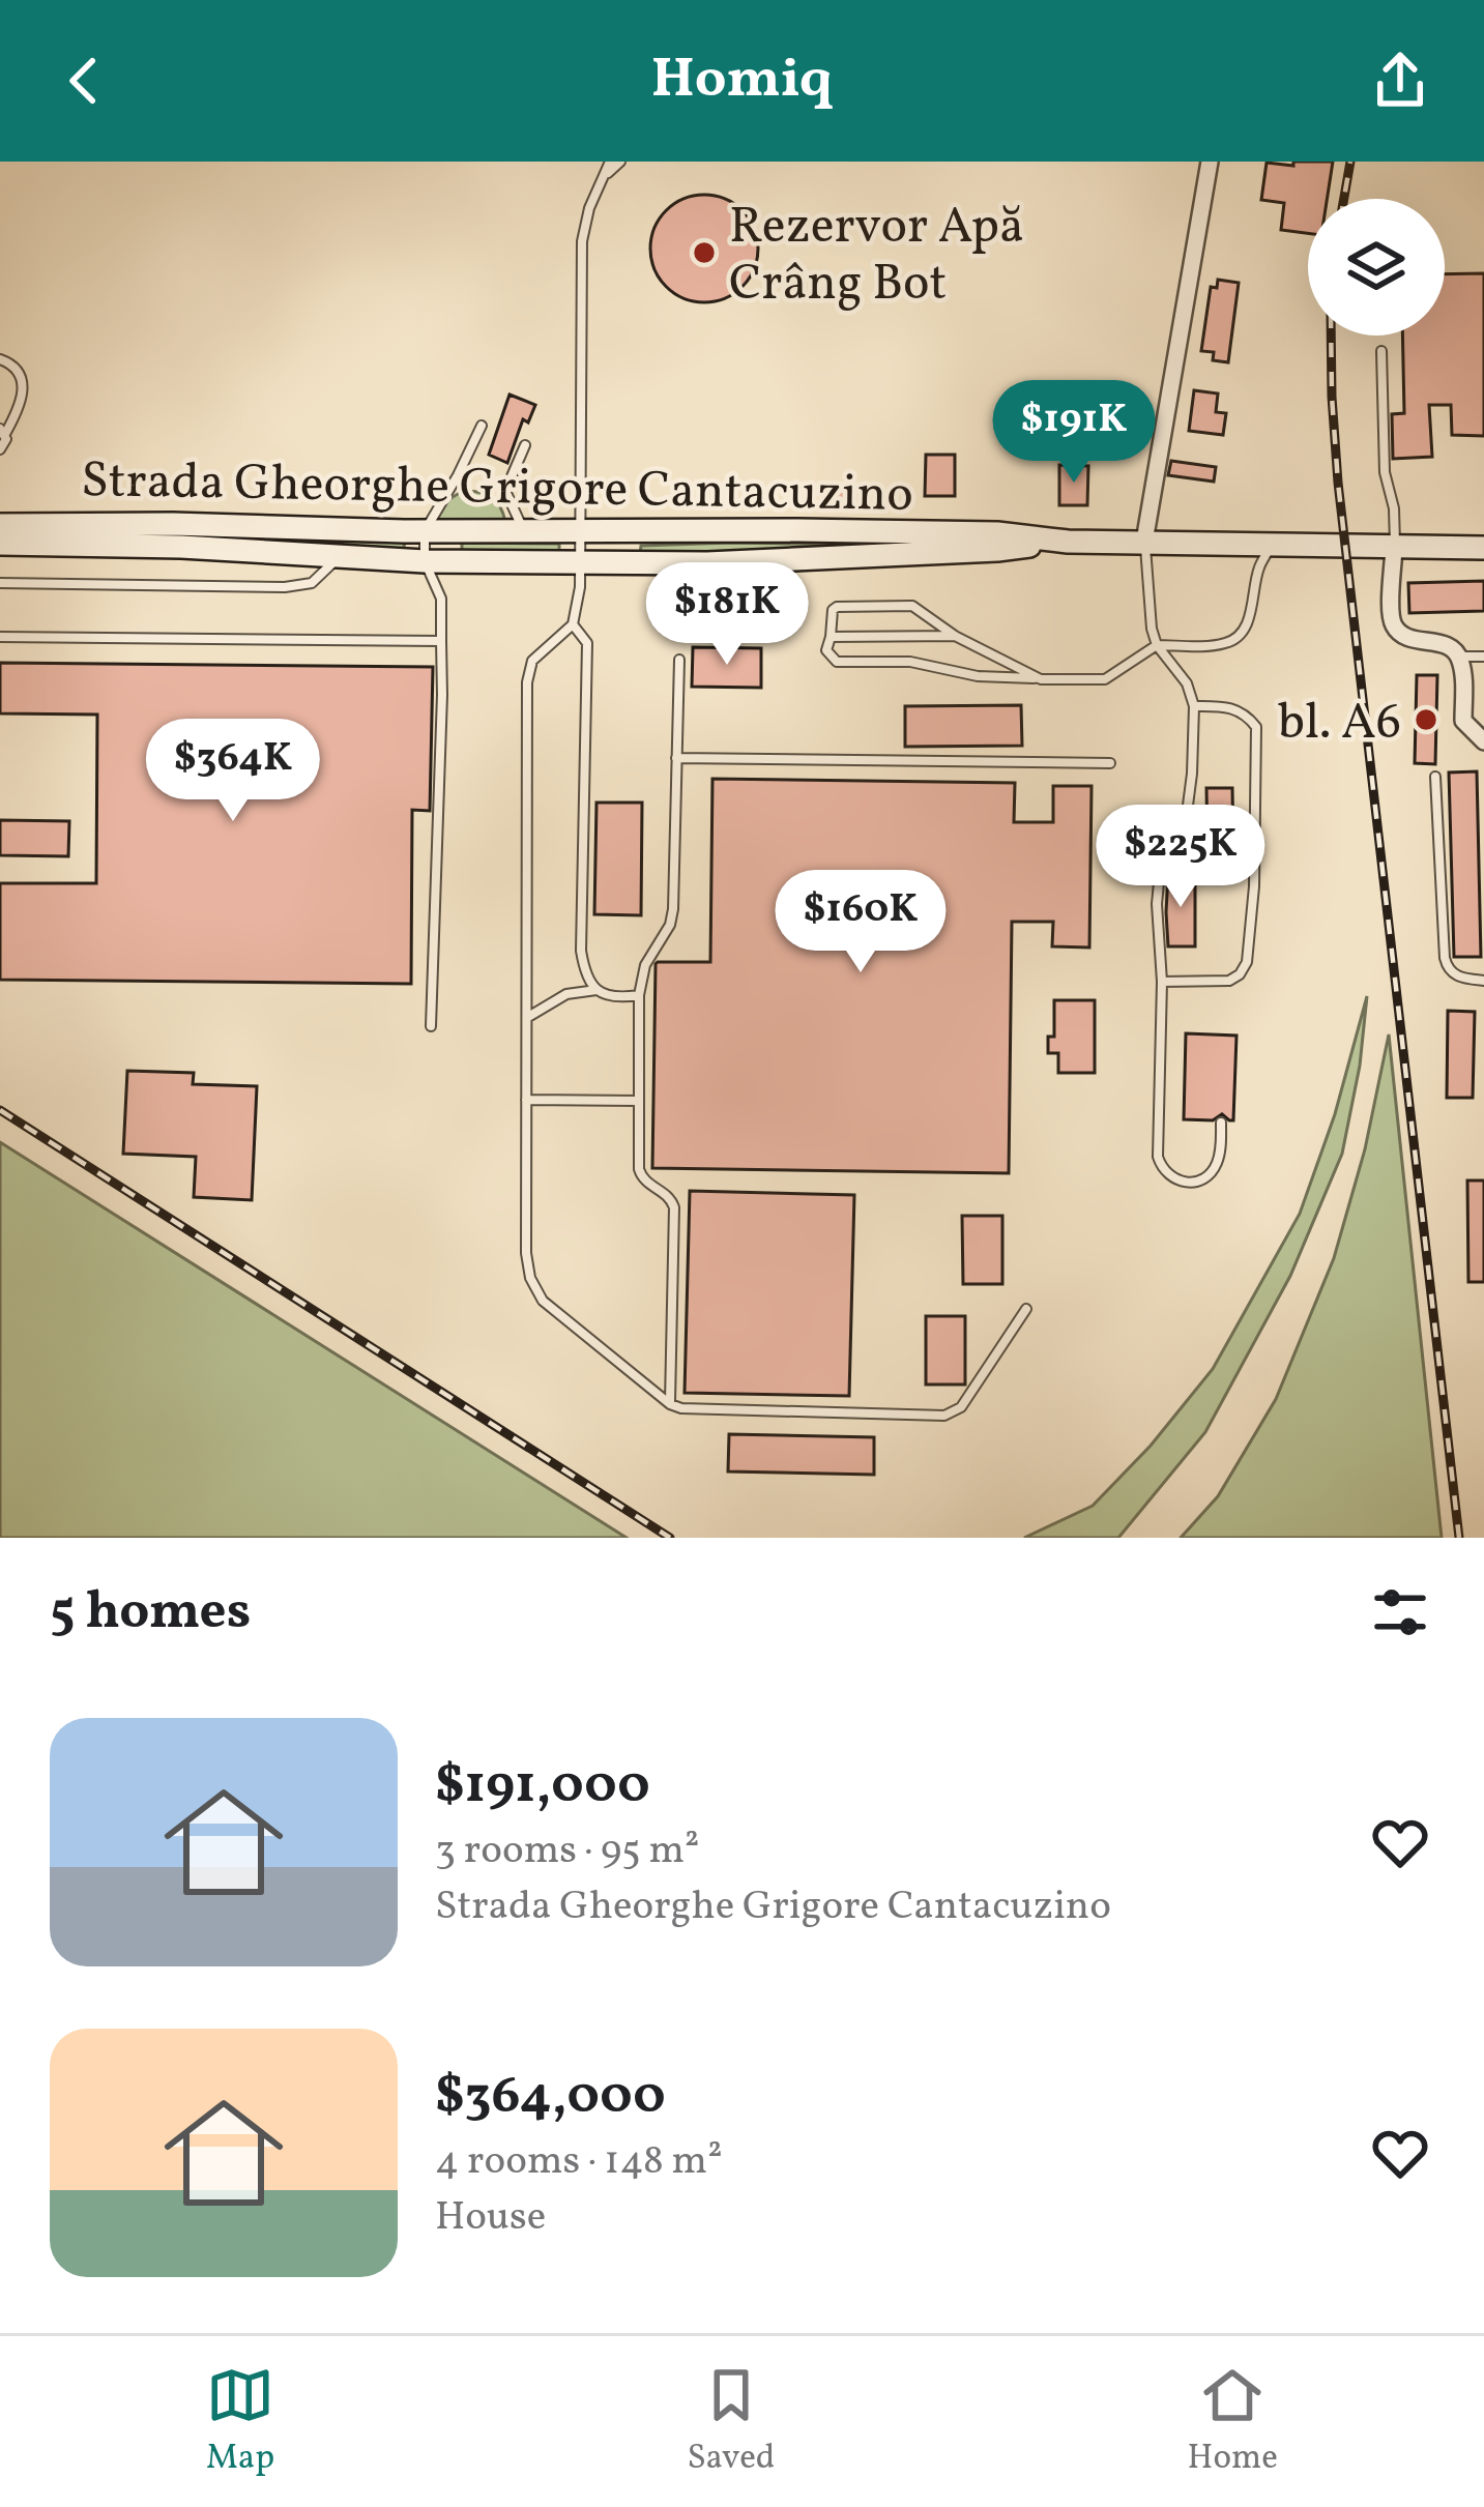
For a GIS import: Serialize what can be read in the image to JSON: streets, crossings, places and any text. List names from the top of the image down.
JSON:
{
  "streets": {
    "main road": ["Strada Gheorghe Grigore Cantacuzino"]
  },
  "places": ["Rezervor Apă Crâng Bot", "bl. A6"],
  "page": {
    "header": "Homiq",
    "price": [
      "$191K",
      "$181K",
      "$364K",
      "$225K",
      "$160K"
    ],
    "heading": "5 homes",
    "list": [
      {
        "name": "$191,000",
        "note": "3 rooms · 95 m² · Strada Gheorghe Grigore Cantacuzino"
      },
      {
        "name": "$364,000",
        "note": "4 rooms · 148 m² · House"
      }
    ],
    "tabs": ["Map", "Saved", "Home"]
  }
}
